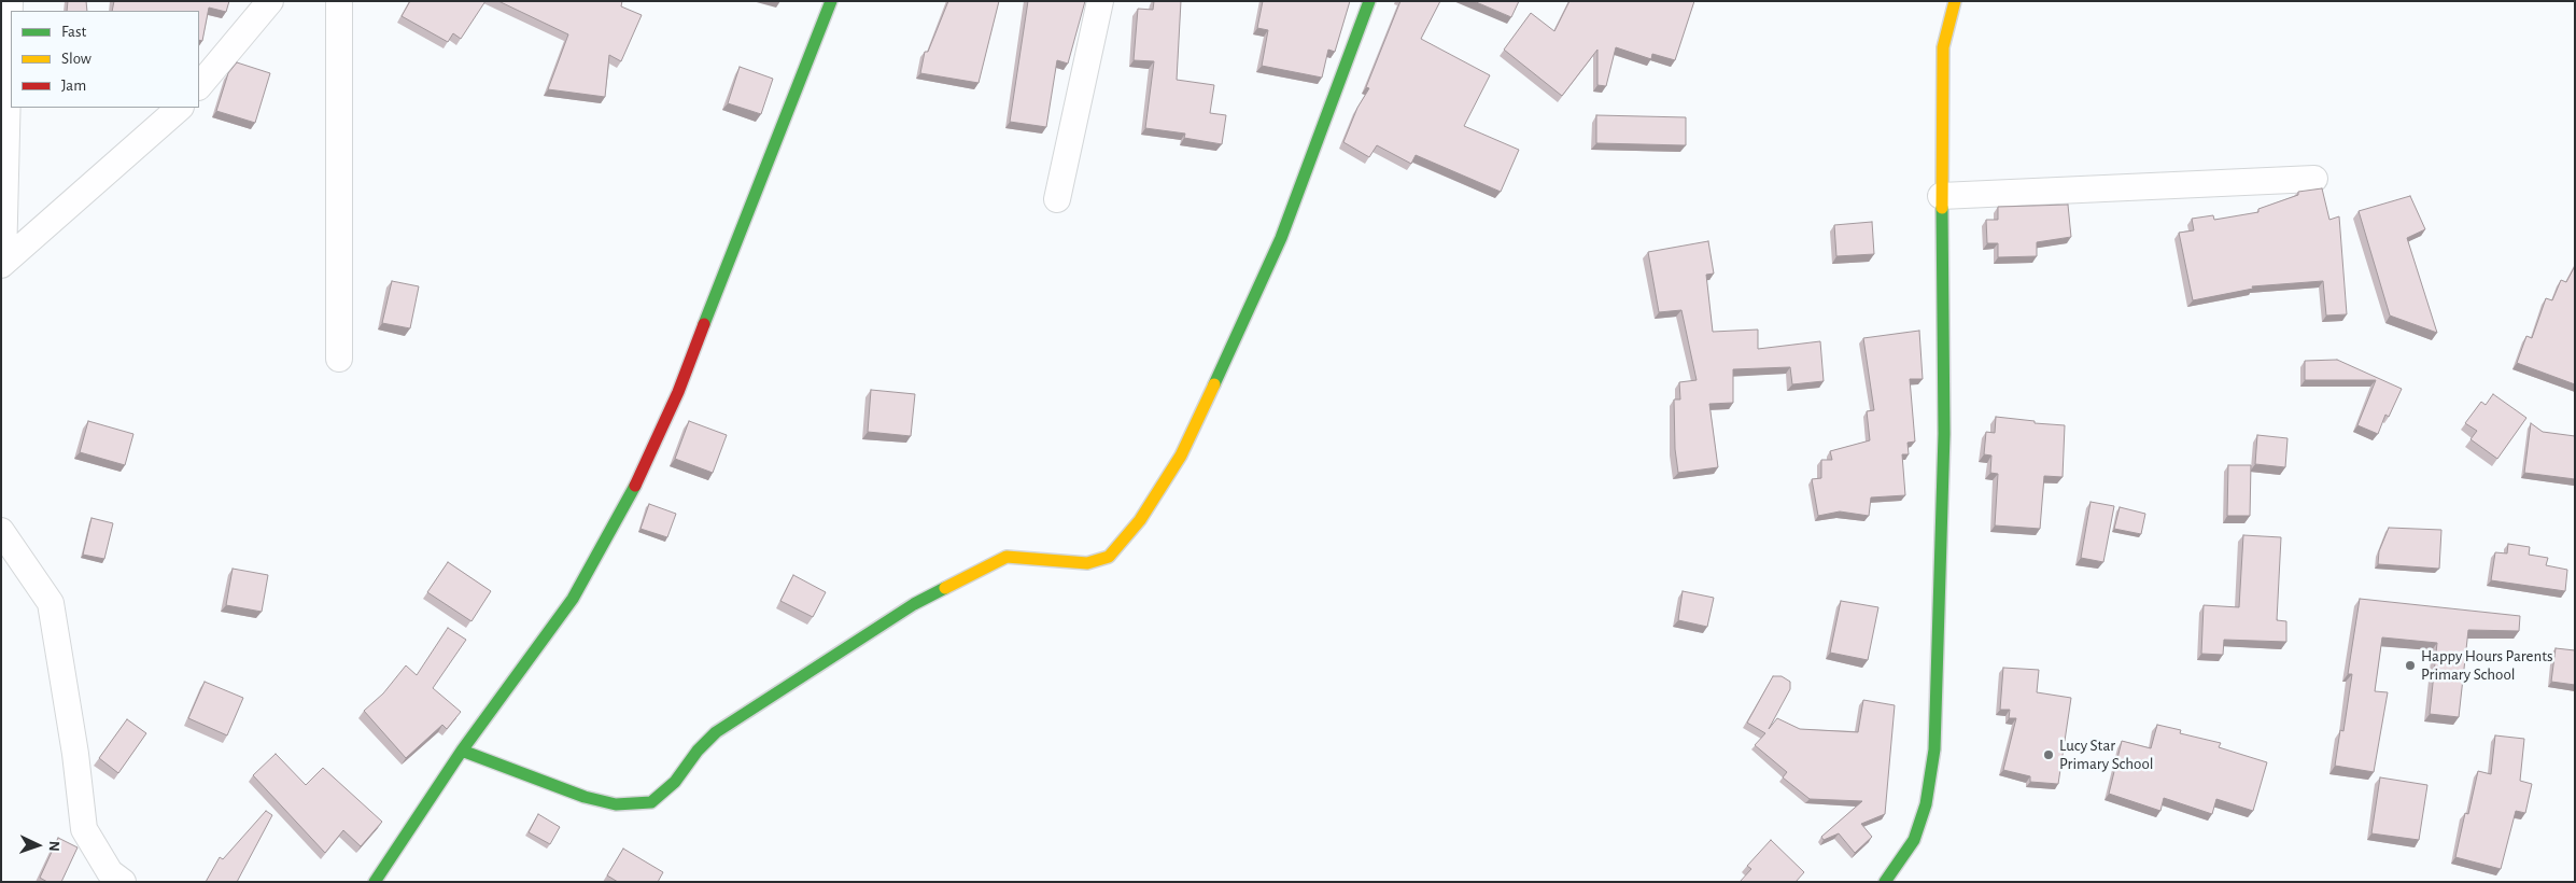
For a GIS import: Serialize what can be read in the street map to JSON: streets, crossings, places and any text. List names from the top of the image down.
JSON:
{
  "places": ["Happy Hours Parents Primary School", "Lucy Star Primary School"],
  "legend": ["Fast", "Slow", "Jam"],
  "north": "right"
}
